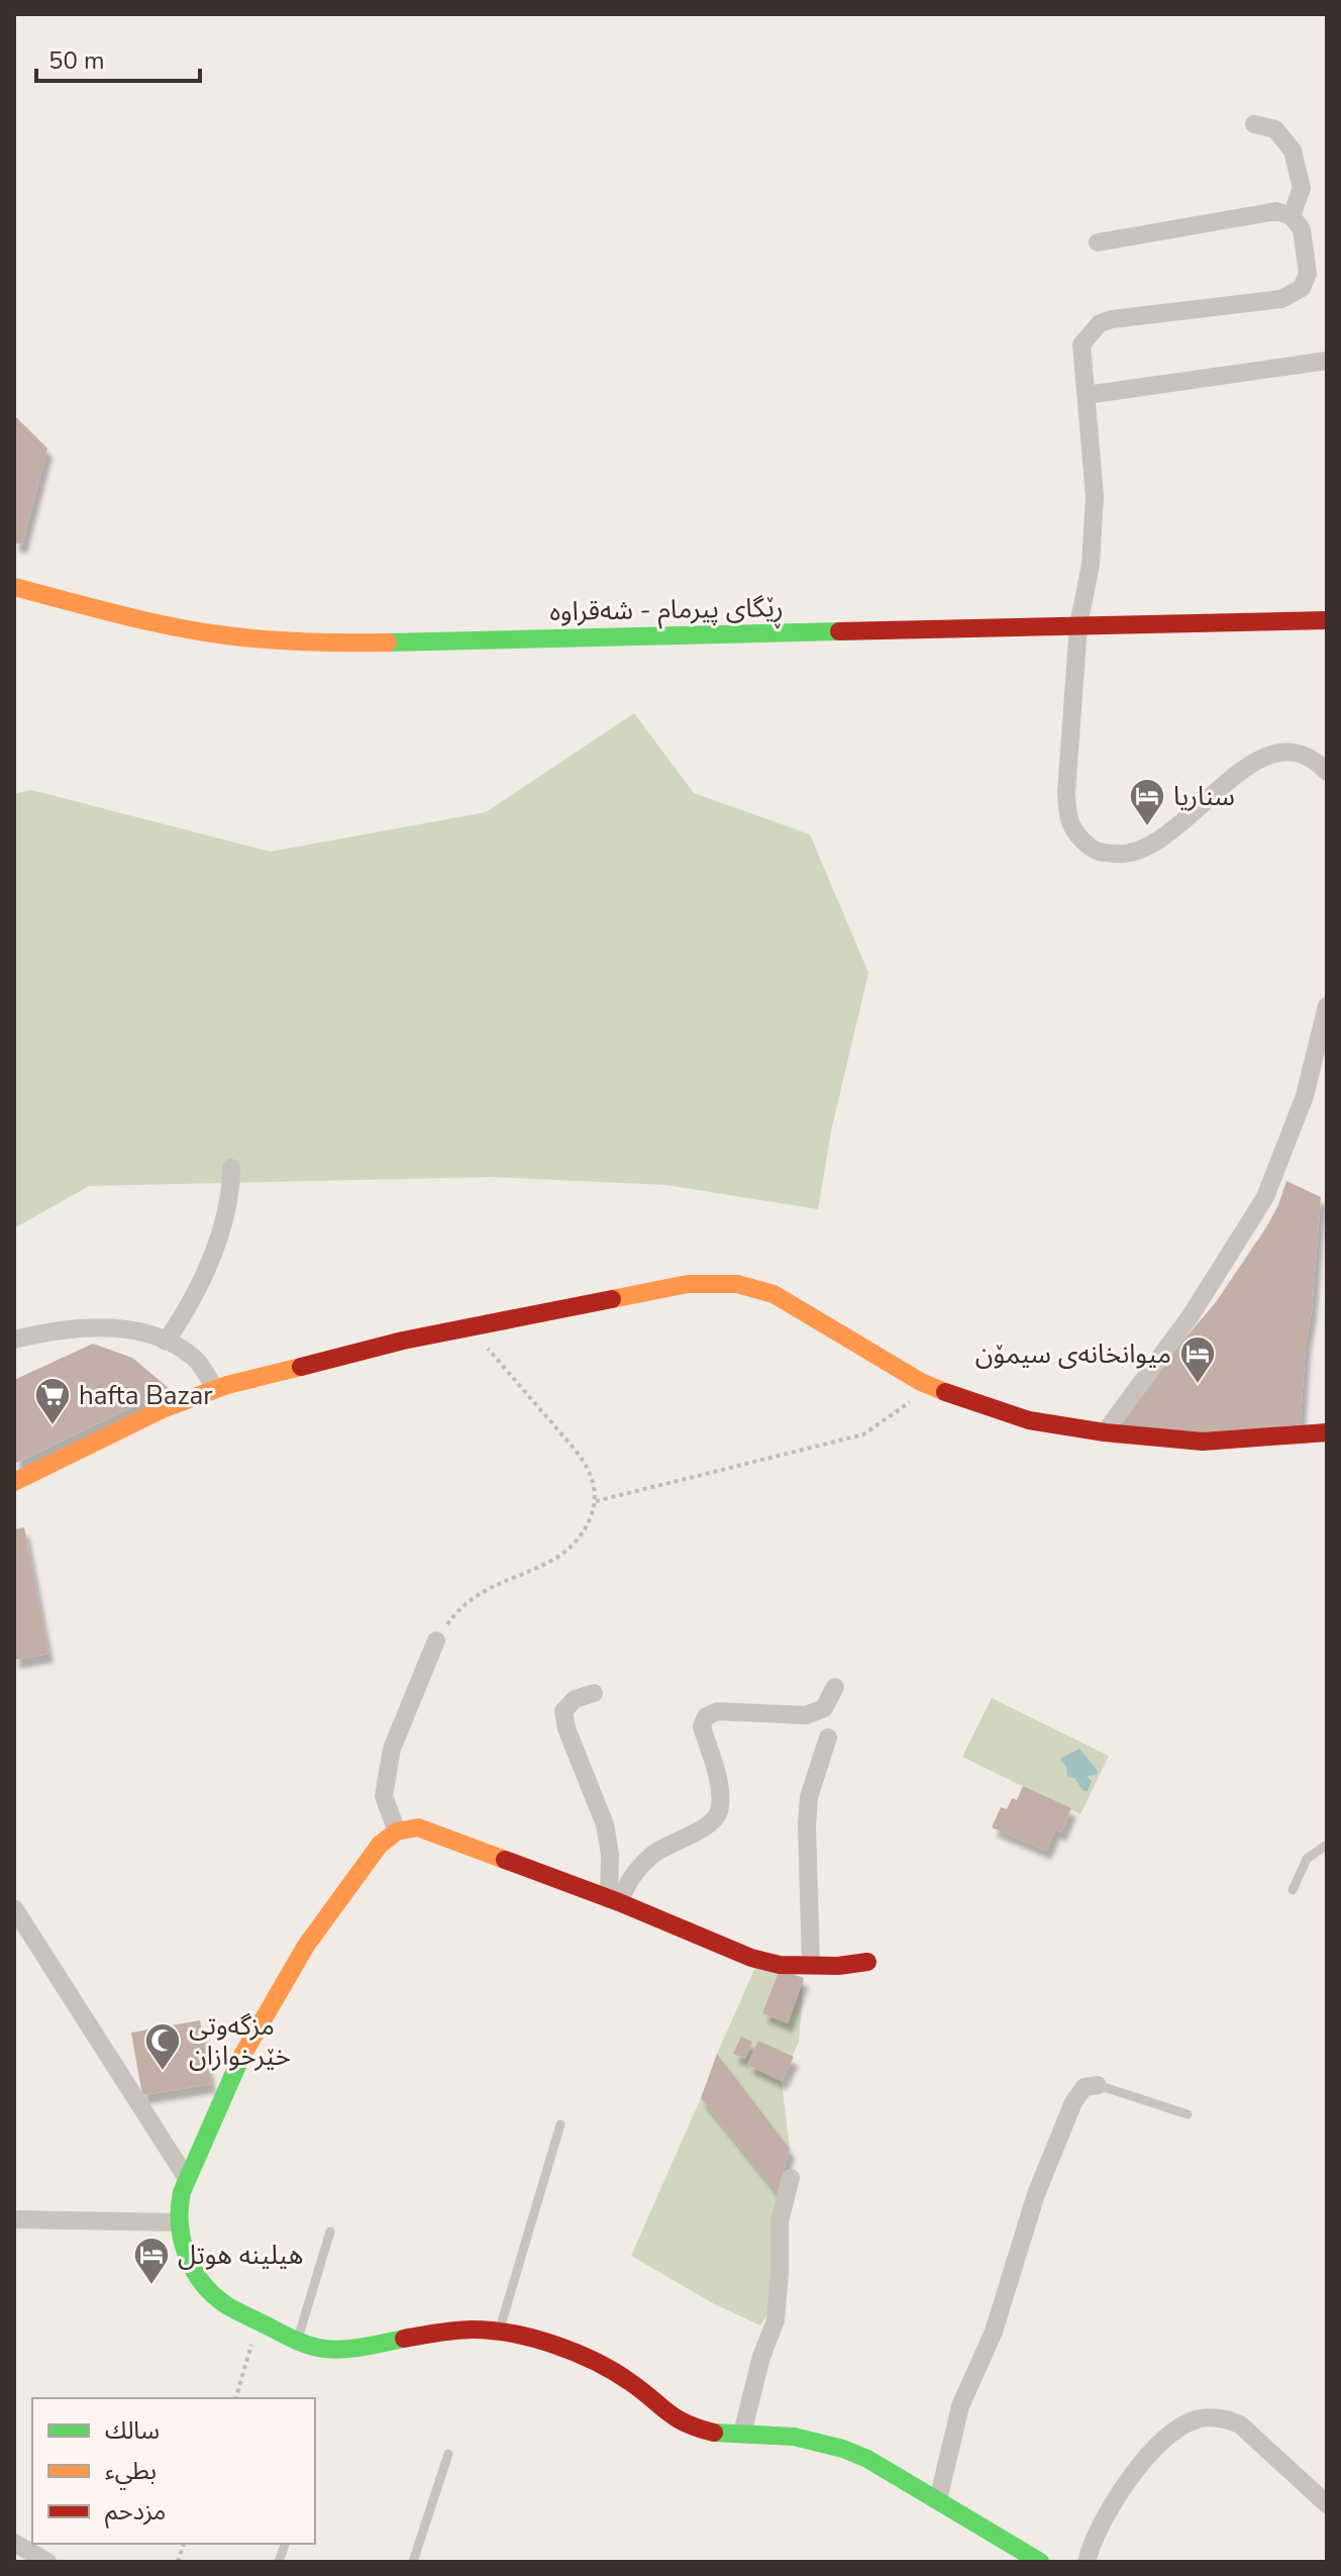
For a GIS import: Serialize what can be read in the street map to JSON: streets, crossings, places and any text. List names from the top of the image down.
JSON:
{
  "streets": {
    "street": ["ڕێگای پیرمام - شەقراوە"]
  },
  "places": {
    "hotel": ["سناريا", "میوانخانەی سیمۆن", "هيلينه هوتل"],
    "supermarket": ["hafta Bazar"],
    "mosque": ["مزگەوتی خێرخوازان"]
  },
  "legend": ["سالك", "بطيء", "مزدحم"],
  "scale_bar": "50 m"
}
